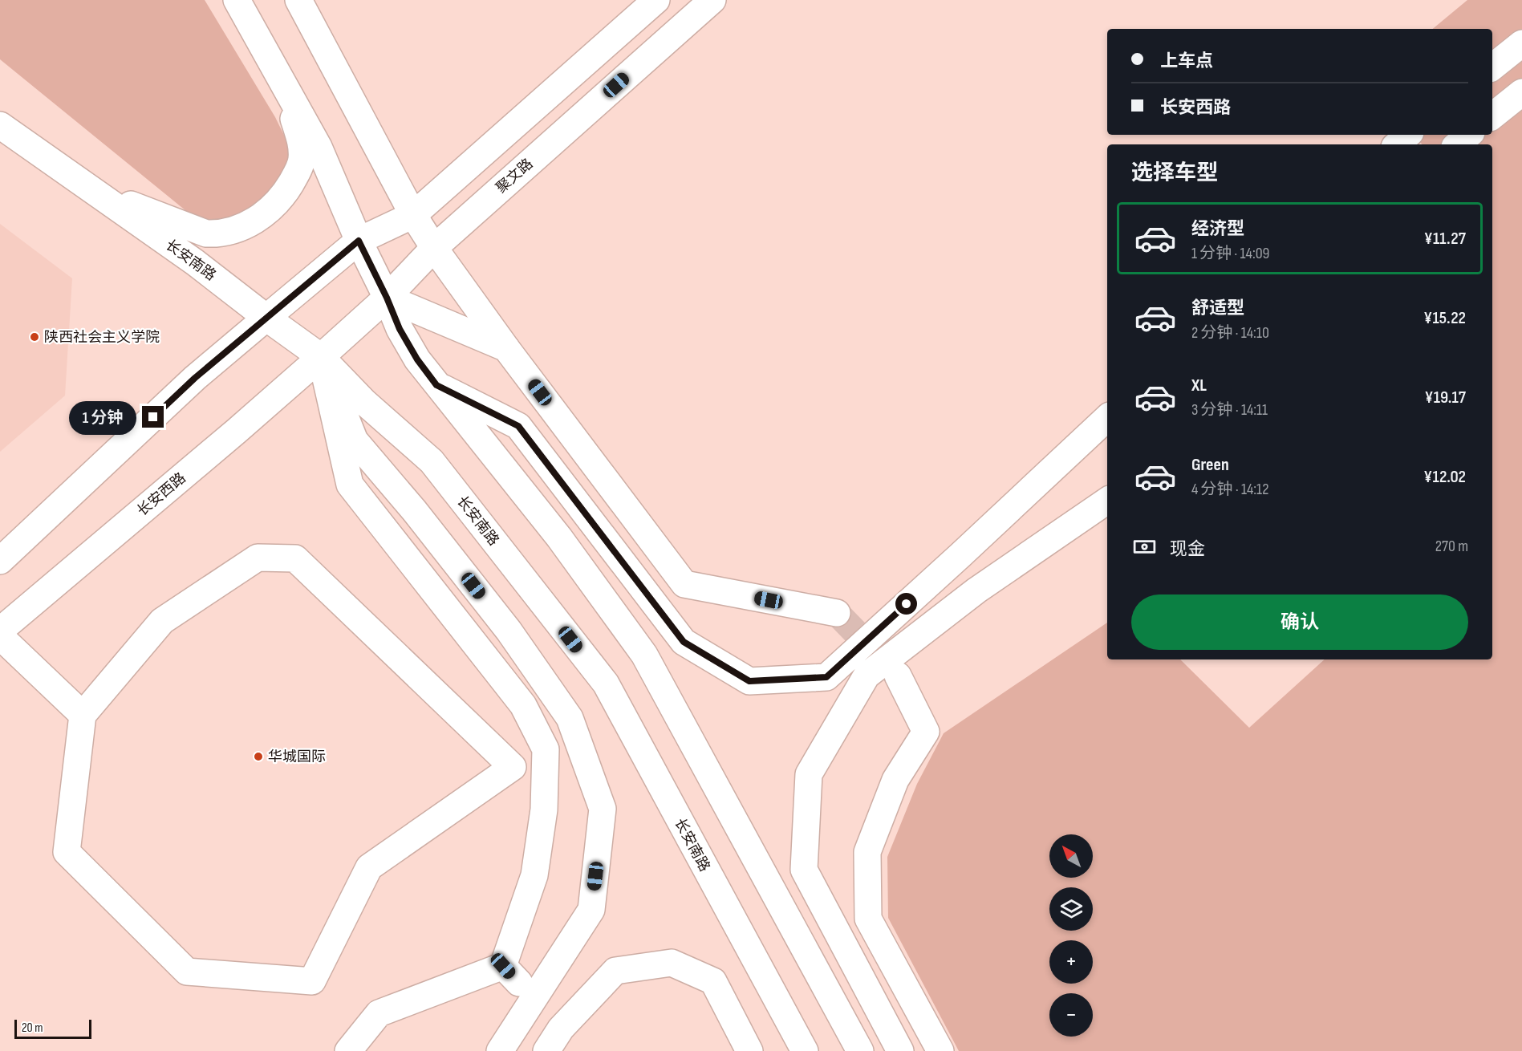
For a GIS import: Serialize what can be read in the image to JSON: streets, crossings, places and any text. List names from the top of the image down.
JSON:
{
  "streets": {
    "main road": ["聚文路", "长安南路", "长安西路"]
  },
  "crossings": [
    ["聚文路", "长安南路"],
    ["聚文路", "长安西路"],
    ["长安南路", "长安西路"]
  ],
  "places": ["陕西社会主义学院", "华城国际"],
  "scale_bar": "20 m",
  "north": "top left",
  "page": {
    "banner": ["上车点", "长安西路"],
    "heading": "选择车型",
    "list": [
      {
        "name": "经济型",
        "note": "1 分钟 · 14:09",
        "value": "¥11.27"
      },
      {
        "name": "舒适型",
        "note": "2 分钟 · 14:10",
        "value": "¥15.22"
      },
      {
        "name": "XL",
        "note": "3 分钟 · 14:11",
        "value": "¥19.17"
      },
      {
        "name": "Green",
        "note": "4 分钟 · 14:12",
        "value": "¥12.02"
      }
    ],
    "bubble": "1 分钟",
    "pay": ["现金", "270 m"],
    "buttons": "确认",
    "map_buttons": ["+", "−"],
    "scale": "20 m"
  }
}
